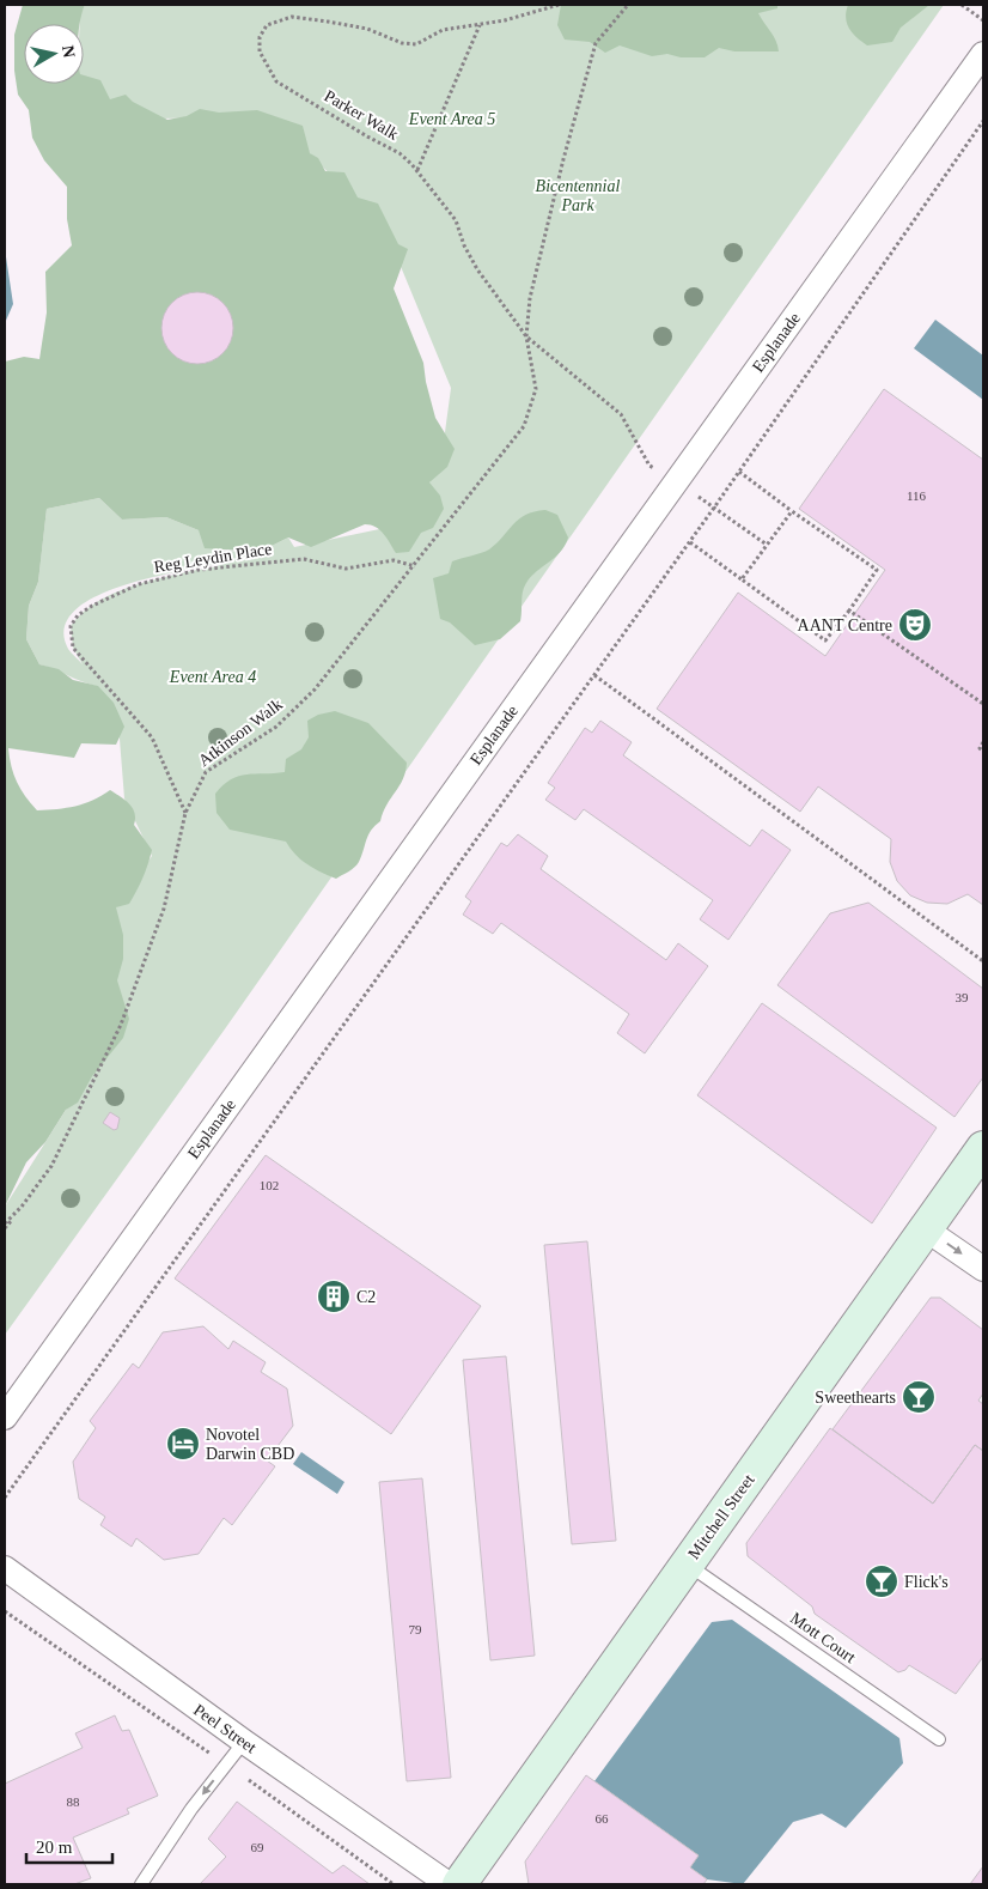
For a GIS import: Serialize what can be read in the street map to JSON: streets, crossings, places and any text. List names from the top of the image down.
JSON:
{
  "streets": {
    "street": ["Esplanade", "Mitchell Street", "Peel Street"],
    "lane": ["Mott Court"],
    "path": ["Parker Walk", "Reg Leydin Place", "Atkinson Walk"]
  },
  "crossings": [
    ["Parker Walk", "Atkinson Walk"],
    ["Reg Leydin Place", "Atkinson Walk"],
    ["Mitchell Street", "Mott Court"]
  ],
  "parks": ["Event Area 5", "Bicentennial Park", "Event Area 4"],
  "places": {
    "theatre": ["AANT Centre"],
    "building": ["C2"],
    "bar": ["Sweethearts", "Flick's"],
    "hotel": ["Novotel Darwin CBD"]
  },
  "house_numbers": [
    "116",
    "39",
    "102",
    "79",
    "88",
    "66",
    "69"
  ],
  "scale_bar": "20 m",
  "north": "right"
}
